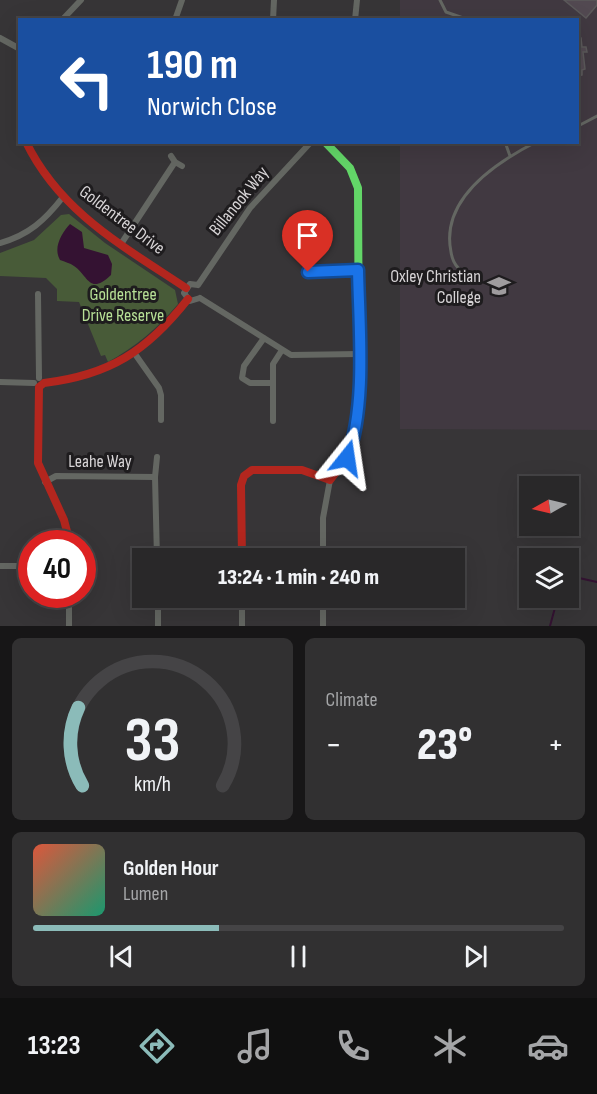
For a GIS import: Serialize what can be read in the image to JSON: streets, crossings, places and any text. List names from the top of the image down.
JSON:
{
  "streets": {
    "street": ["Billanook Way", "Goldentree Drive", "Leahe Way"]
  },
  "crossings": [
    ["Billanook Way", "Goldentree Drive"]
  ],
  "parks": ["Goldentree Drive Reserve"],
  "places": {
    "school or university": ["Oxley Christian College"]
  },
  "north": "left",
  "page": {
    "turn": ["190 m", "Norwich Close"],
    "limit": "40",
    "trip": "13:24 · 1 min · 240 m",
    "tile": "Climate",
    "heat": ["−", "23°", "+"],
    "song": ["Golden Hour", "Lumen"],
    "tabs": "13:23",
    "gauge": ["33", "km/h"]
  }
}
